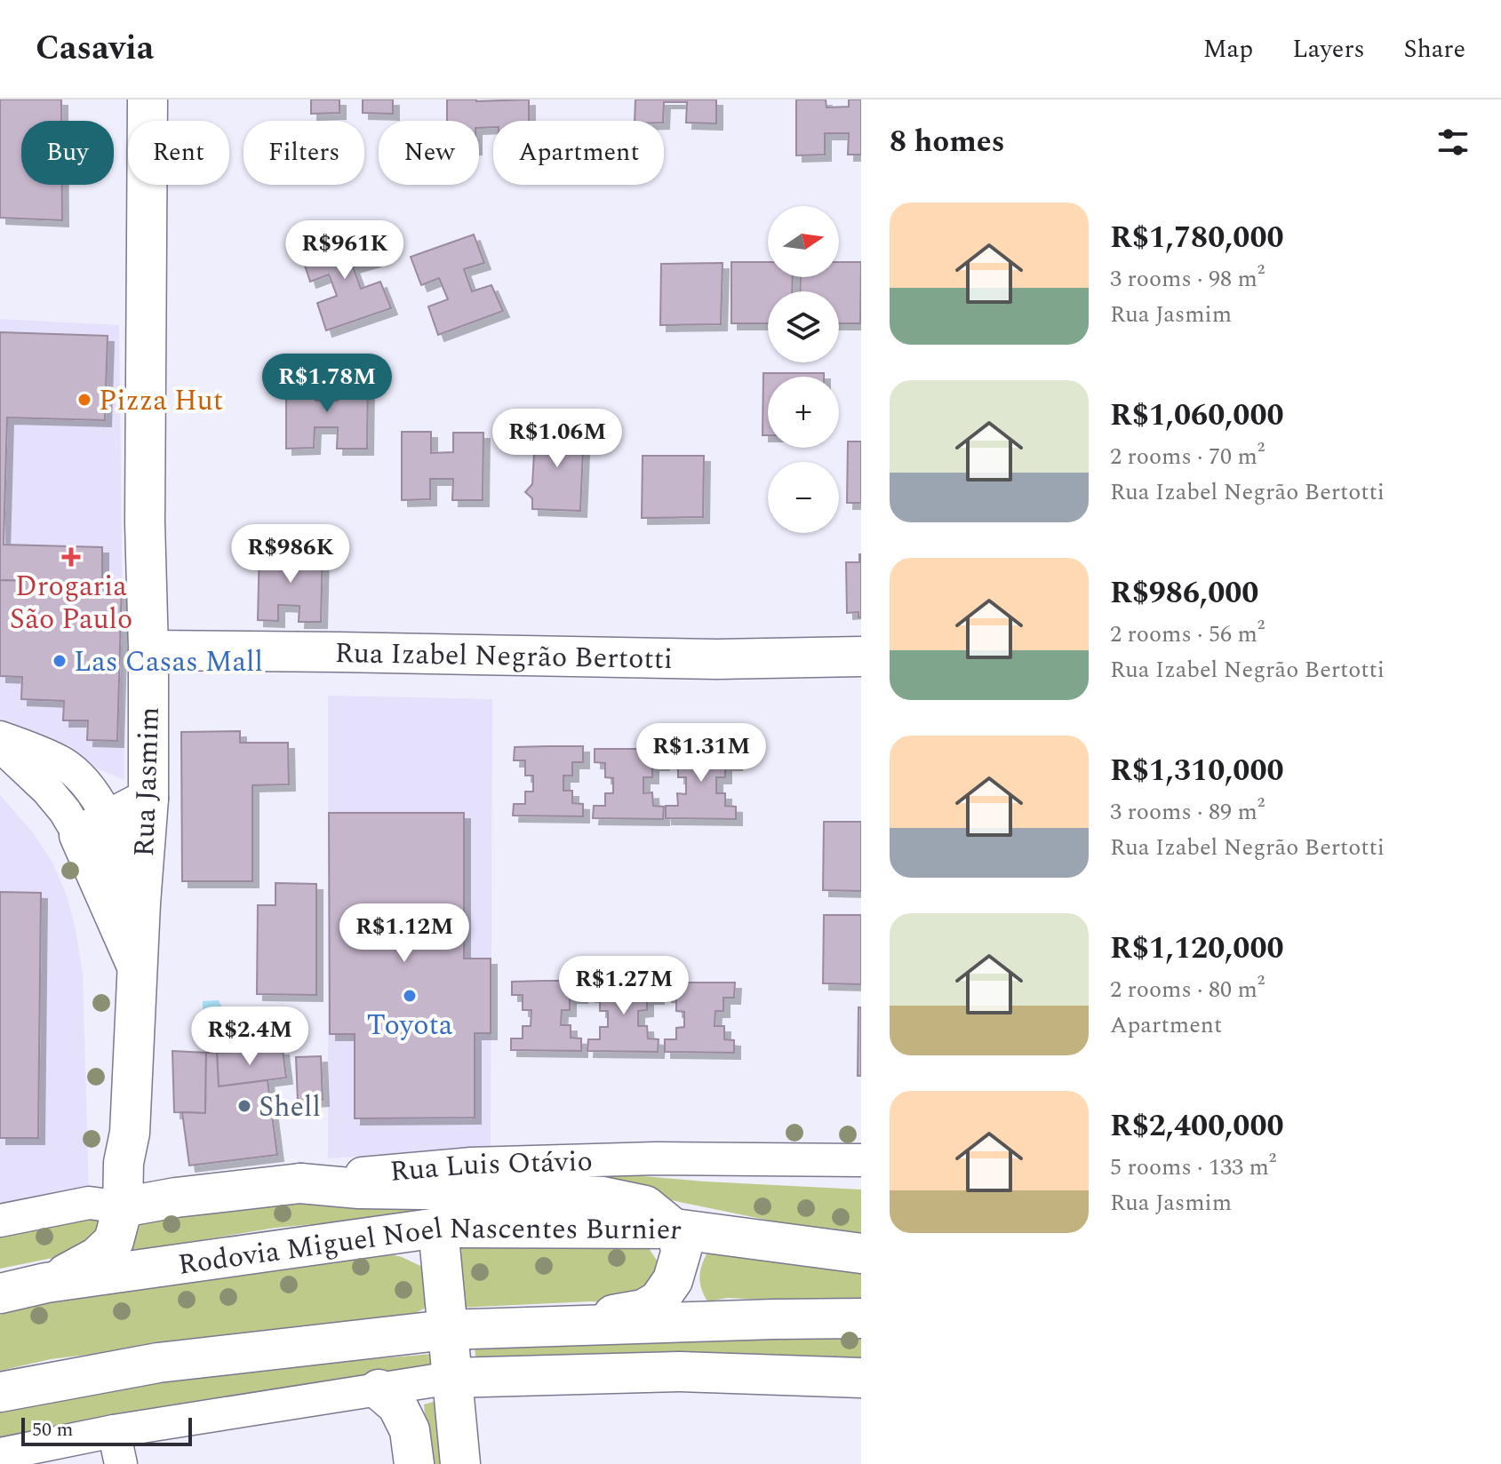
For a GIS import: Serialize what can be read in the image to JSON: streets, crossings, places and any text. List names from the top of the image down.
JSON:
{
  "streets": {
    "main road": [
      "Rua Izabel Negrão Bertotti",
      "Rua Jasmim",
      "Rua Luis Otávio",
      "Rodovia Miguel Noel Nascentes Burnier"
    ]
  },
  "crossings": [
    ["Rua Izabel Negrão Bertotti", "Rua Jasmim"],
    ["Rua Jasmim", "Rua Luis Otávio"],
    ["Rua Jasmim", "Rodovia Miguel Noel Nascentes Burnier"]
  ],
  "places": {
    "other": [
      "Pizza Hut",
      "Las Casas Mall",
      "Toyota",
      "Shell"
    ],
    "health": ["Drogaria São Paulo"]
  },
  "scale_bar": "50 m",
  "north": "right",
  "page": {
    "header": "Casavia",
    "nav": ["Map", "Layers", "Share"],
    "heading": "8 homes",
    "chip": [
      "Buy",
      "Rent",
      "Filters",
      "New",
      "Apartment"
    ],
    "list": [
      {
        "name": "R$1,780,000",
        "note": "3 rooms · 98 m² · Rua Jasmim"
      },
      {
        "name": "R$1,060,000",
        "note": "2 rooms · 70 m² · Rua Izabel Negrão Bertotti"
      },
      {
        "name": "R$986,000",
        "note": "2 rooms · 56 m² · Rua Izabel Negrão Bertotti"
      },
      {
        "name": "R$1,310,000",
        "note": "3 rooms · 89 m² · Rua Izabel Negrão Bertotti"
      },
      {
        "name": "R$1,120,000",
        "note": "2 rooms · 80 m² · Apartment"
      },
      {
        "name": "R$2,400,000",
        "note": "5 rooms · 133 m² · Rua Jasmim"
      }
    ],
    "map_buttons": ["+", "−"],
    "price": [
      "R$961K",
      "R$1.78M",
      "R$1.06M",
      "R$986K",
      "R$1.31M",
      "R$1.12M",
      "R$1.27M",
      "R$2.4M"
    ],
    "scale": "50 m"
  }
}
